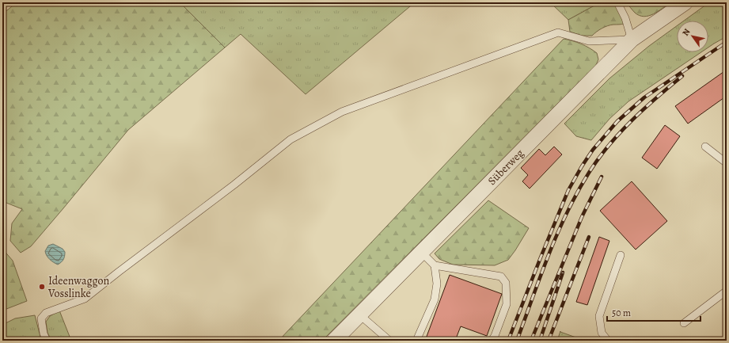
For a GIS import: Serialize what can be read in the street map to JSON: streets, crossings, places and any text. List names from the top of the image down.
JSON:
{
  "streets": {
    "street": ["Süberweg"]
  },
  "places": ["Ideenwaggon Vosslinke"],
  "scale_bar": "50 m",
  "north": "top left"
}
